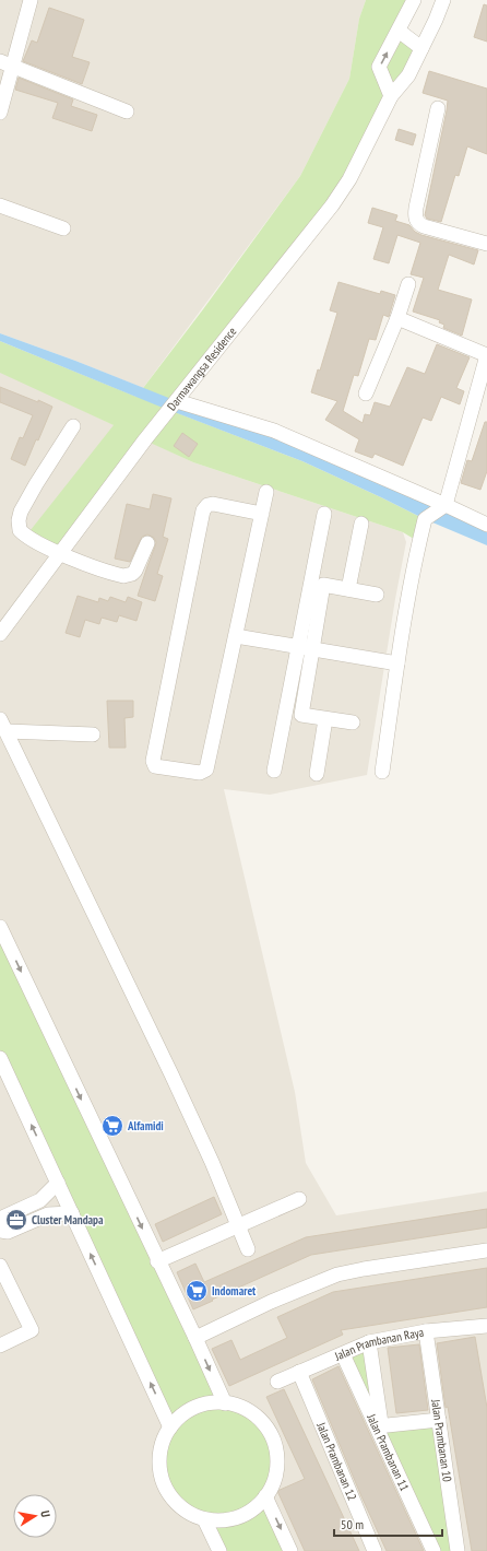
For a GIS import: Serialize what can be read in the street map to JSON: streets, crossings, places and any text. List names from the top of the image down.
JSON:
{
  "streets": {
    "street": [
      "Darmawangsa Residence",
      "Jalan Prambanan Raya",
      "Jalan Prambanan 10",
      "Jalan Prambanan 11",
      "Jalan Prambanan 12"
    ]
  },
  "crossings": [
    ["Jalan Prambanan Raya", "Jalan Prambanan 10"],
    ["Jalan Prambanan Raya", "Jalan Prambanan 11"],
    ["Jalan Prambanan Raya", "Jalan Prambanan 12"]
  ],
  "places": {
    "supermarket": ["Alfamidi", "Indomaret"],
    "office": ["Cluster Mandapa"]
  },
  "scale_bar": "50 m",
  "north": "right"
}
